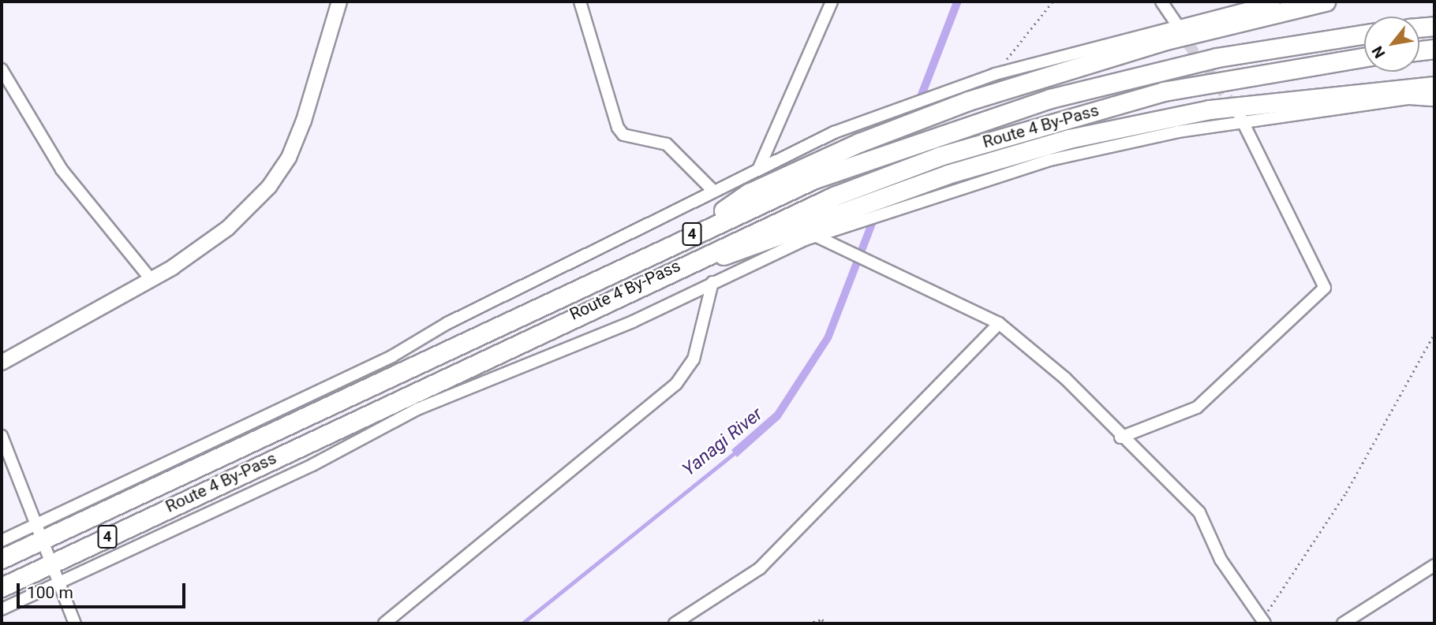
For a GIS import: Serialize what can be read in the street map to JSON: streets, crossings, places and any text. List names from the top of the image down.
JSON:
{
  "streets": {
    "highway": ["Route 4 By-Pass", "4"]
  },
  "water": ["Yanagi River"],
  "scale_bar": "100 m",
  "north": "bottom left"
}
